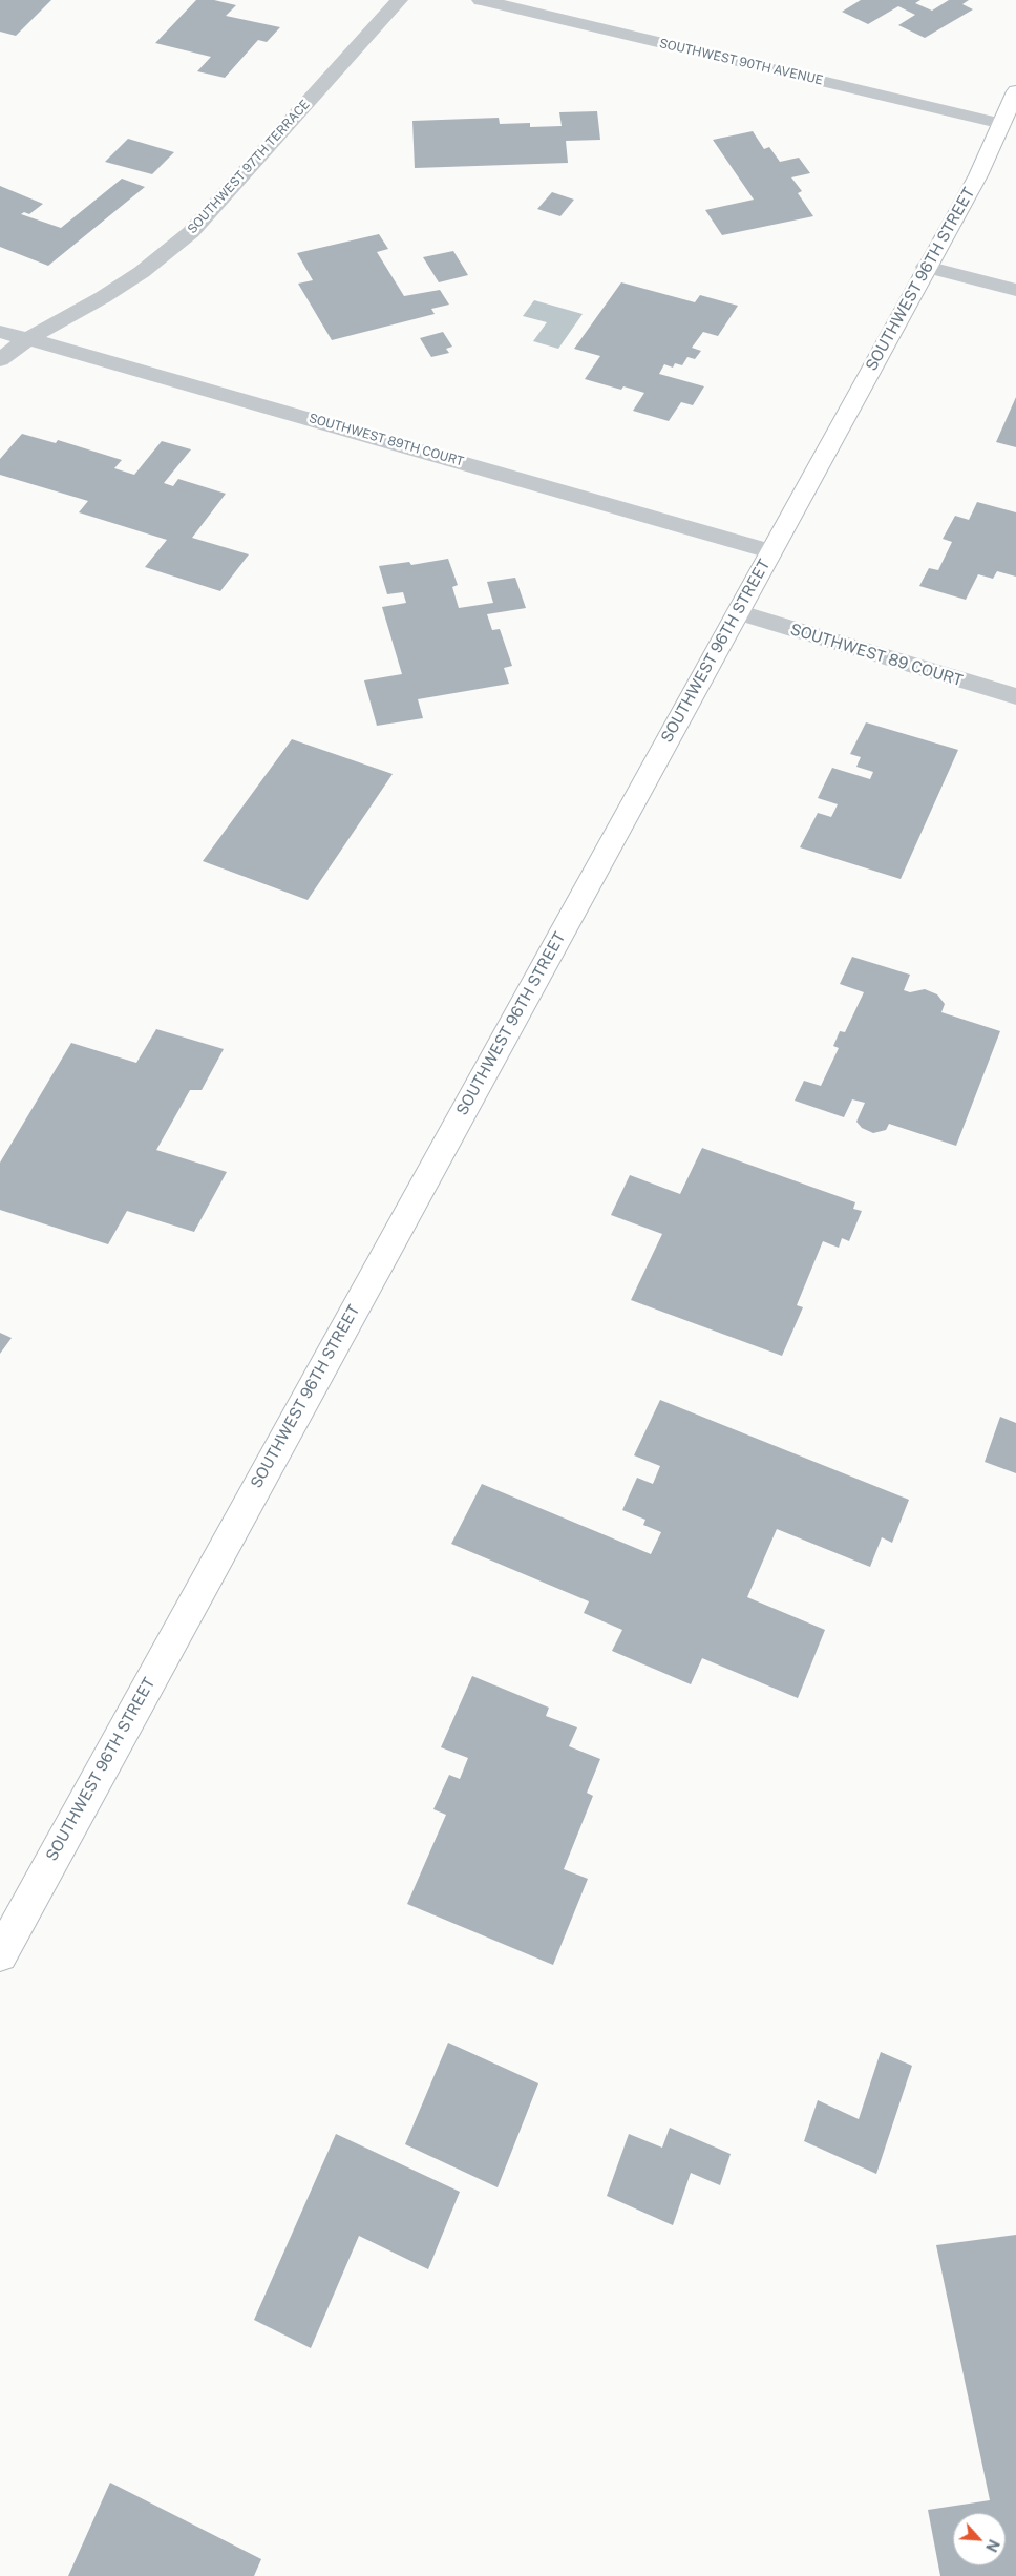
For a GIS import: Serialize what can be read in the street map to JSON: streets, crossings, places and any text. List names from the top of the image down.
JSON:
{
  "streets": {
    "street": [
      "SOUTHWEST 90TH AVENUE",
      "SOUTHWEST 97TH TERRACE",
      "SOUTHWEST 96TH STREET",
      "SOUTHWEST 89TH COURT",
      "SOUTHWEST 89 COURT"
    ]
  },
  "crossings": [
    ["SOUTHWEST 90TH AVENUE", "SOUTHWEST 96TH STREET"],
    ["SOUTHWEST 97TH TERRACE", "SOUTHWEST 89TH COURT"],
    ["SOUTHWEST 96TH STREET", "SOUTHWEST 89TH COURT"],
    ["SOUTHWEST 96TH STREET", "SOUTHWEST 89 COURT"]
  ],
  "north": "bottom right"
}
